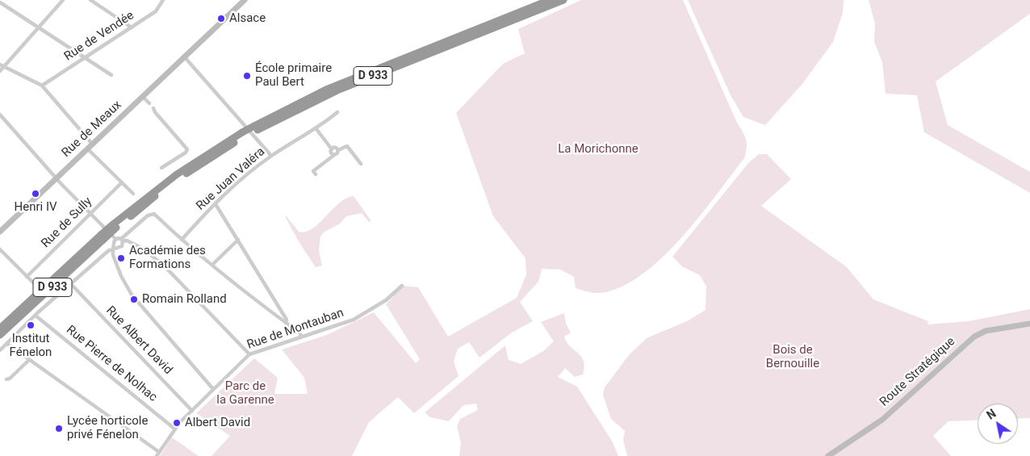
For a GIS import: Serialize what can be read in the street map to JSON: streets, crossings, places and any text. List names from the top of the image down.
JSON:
{
  "streets": {
    "highway": ["D 933"],
    "main road": ["Rue de Meaux", "Route Stratégique"],
    "street": [
      "Rue de Vendée",
      "Rue Juan Valéra",
      "Rue de Sully",
      "Rue de Montauban",
      "Rue Albert David",
      "Rue Pierre de Nolhac"
    ]
  },
  "crossings": [
    ["Rue de Montauban", "Rue Albert David"],
    ["Rue de Montauban", "Rue Pierre de Nolhac"]
  ],
  "parks": ["La Morichonne", "Bois de Bernouille", "Parc de la Garenne"],
  "places": [
    "Alsace",
    "École primaire Paul Bert",
    "Henri IV",
    "Académie des Formations",
    "Romain Rolland",
    "Institut Fénelon",
    "Albert David",
    "Lycée horticole privé Fénelon"
  ],
  "north": "top left"
}
